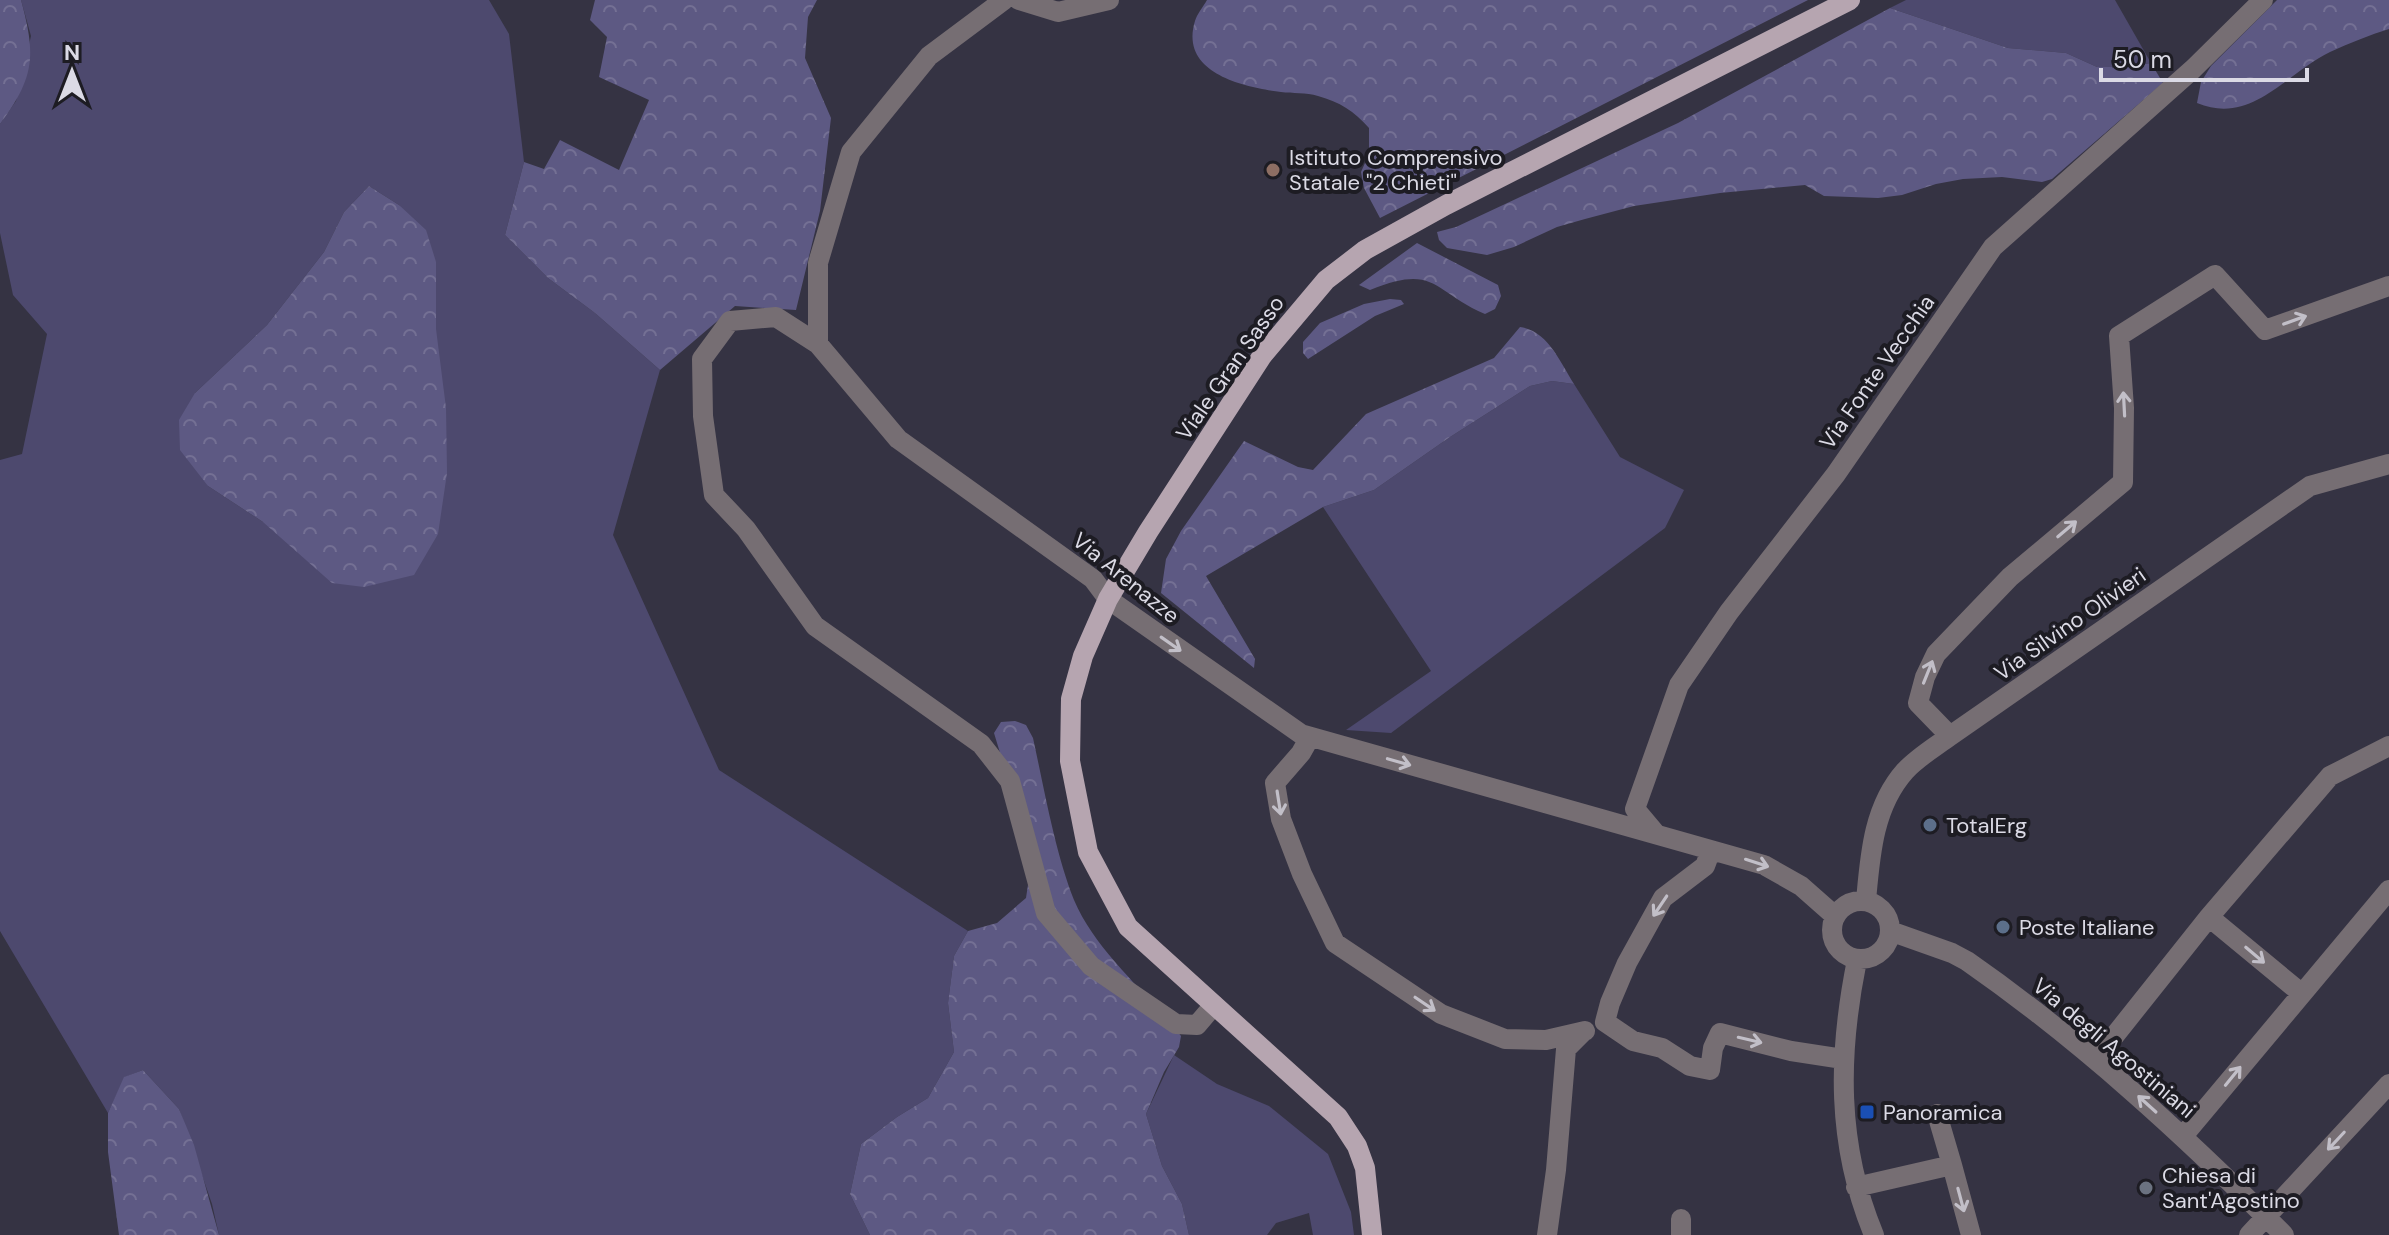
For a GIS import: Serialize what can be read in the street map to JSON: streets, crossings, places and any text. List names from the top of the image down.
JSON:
{
  "streets": {
    "main road": ["Viale Gran Sasso"],
    "street": [
      "Via Fonte Vecchia",
      "Via Arenazze",
      "Via Silvino Olivieri",
      "Via degli Agostiniani"
    ]
  },
  "crossings": [
    ["Viale Gran Sasso", "Via Arenazze"],
    ["Via Fonte Vecchia", "Via Arenazze"],
    ["Via Arenazze", "Via Silvino Olivieri"],
    ["Via Arenazze", "Via degli Agostiniani"],
    ["Via Silvino Olivieri", "Via degli Agostiniani"]
  ],
  "one_way": ["Via Arenazze"],
  "places": {
    "other": [
      "Istituto Comprensivo Statale \"2 Chieti\"",
      "TotalErg",
      "Poste Italiane",
      "Chiesa di Sant'Agostino"
    ],
    "transit": ["Panoramica"]
  },
  "scale_bar": "50 m",
  "north": "top"
}
